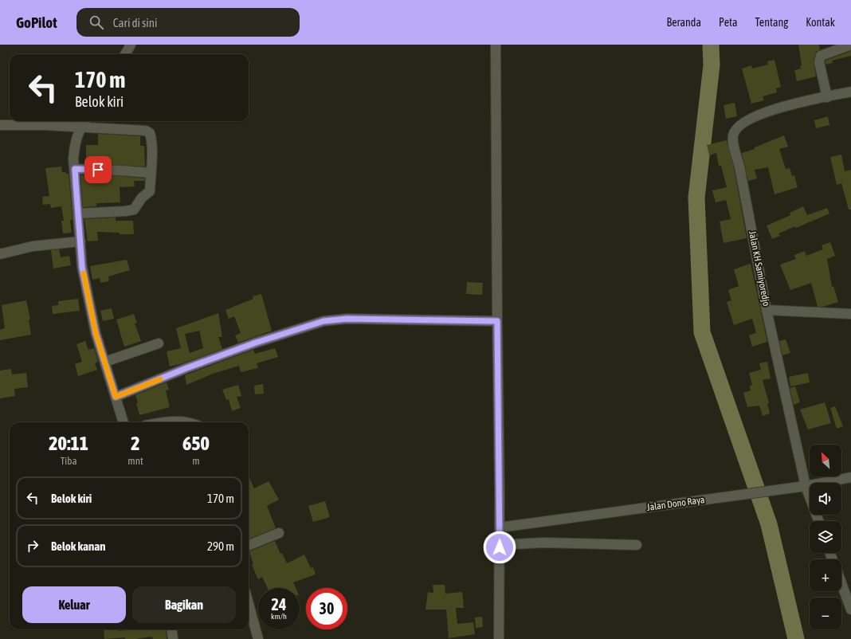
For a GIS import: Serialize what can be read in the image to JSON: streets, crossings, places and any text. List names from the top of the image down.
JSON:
{
  "streets": {
    "street": ["Jalan KH Samiyoredjo", "Jalan Dono Raya"]
  },
  "crossings": [
    ["Jalan KH Samiyoredjo", "Jalan Dono Raya"]
  ],
  "north": "top left",
  "page": {
    "header": "GoPilot",
    "search": "Cari di sini",
    "nav": [
      "Beranda",
      "Peta",
      "Tentang",
      "Kontak"
    ],
    "turn": ["170 m", "Belok kiri"],
    "eta": [
      "20:11",
      "Tiba",
      "2",
      "mnt",
      "650",
      "m"
    ],
    "map_buttons": ["+", "−"],
    "list": [
      {
        "name": "Belok kiri",
        "value": "170 m"
      },
      {
        "name": "Belok kanan",
        "value": "290 m"
      }
    ],
    "buttons": ["Keluar", "Bagikan"],
    "speed": "24 km/h",
    "limit": "30"
  }
}
